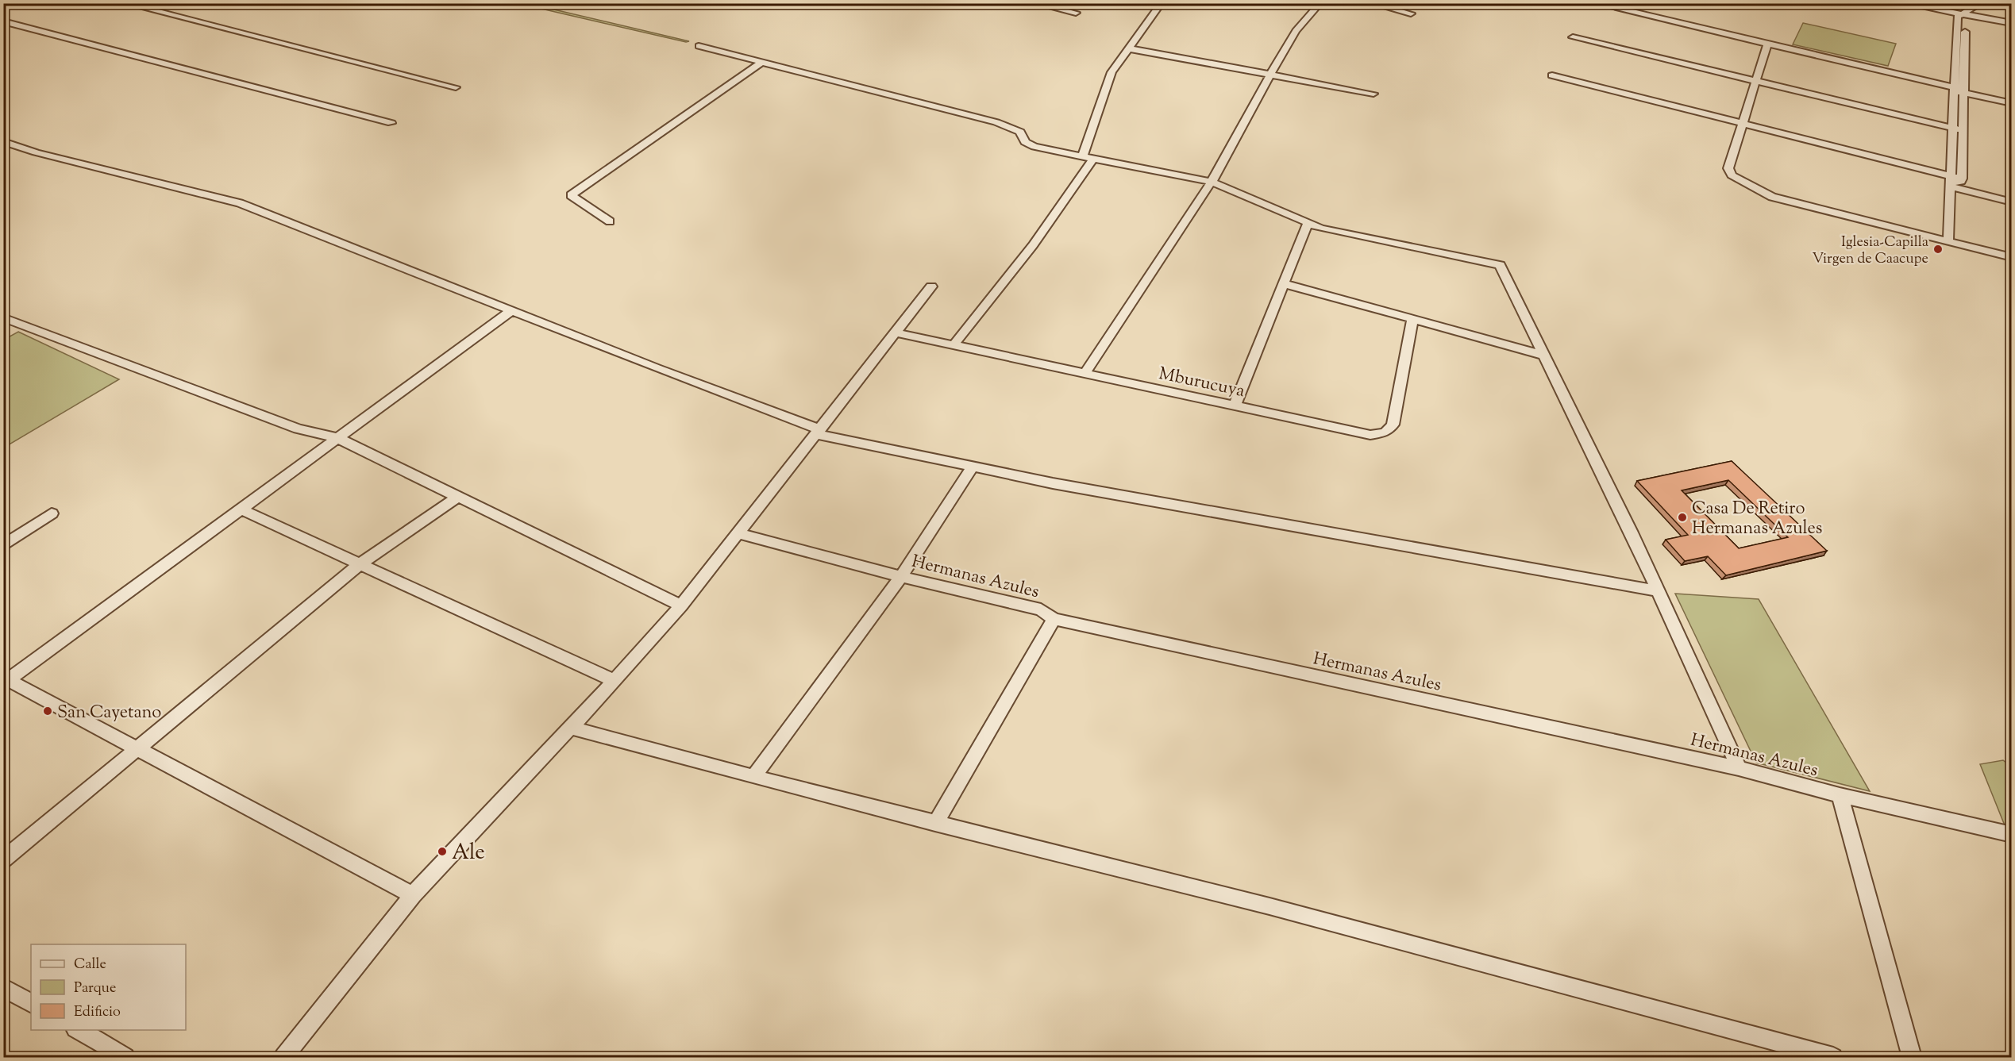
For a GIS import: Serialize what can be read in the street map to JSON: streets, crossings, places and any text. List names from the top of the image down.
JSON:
{
  "streets": {
    "street": ["Mburucuya", "Hermanas Azules"]
  },
  "places": [
    "Iglesia-Capilla Virgen de Caacupe",
    "Casa De Retiro Hermanas Azules",
    "San Cayetano",
    "Ale"
  ],
  "legend": ["Calle", "Parque", "Edificio"]
}
